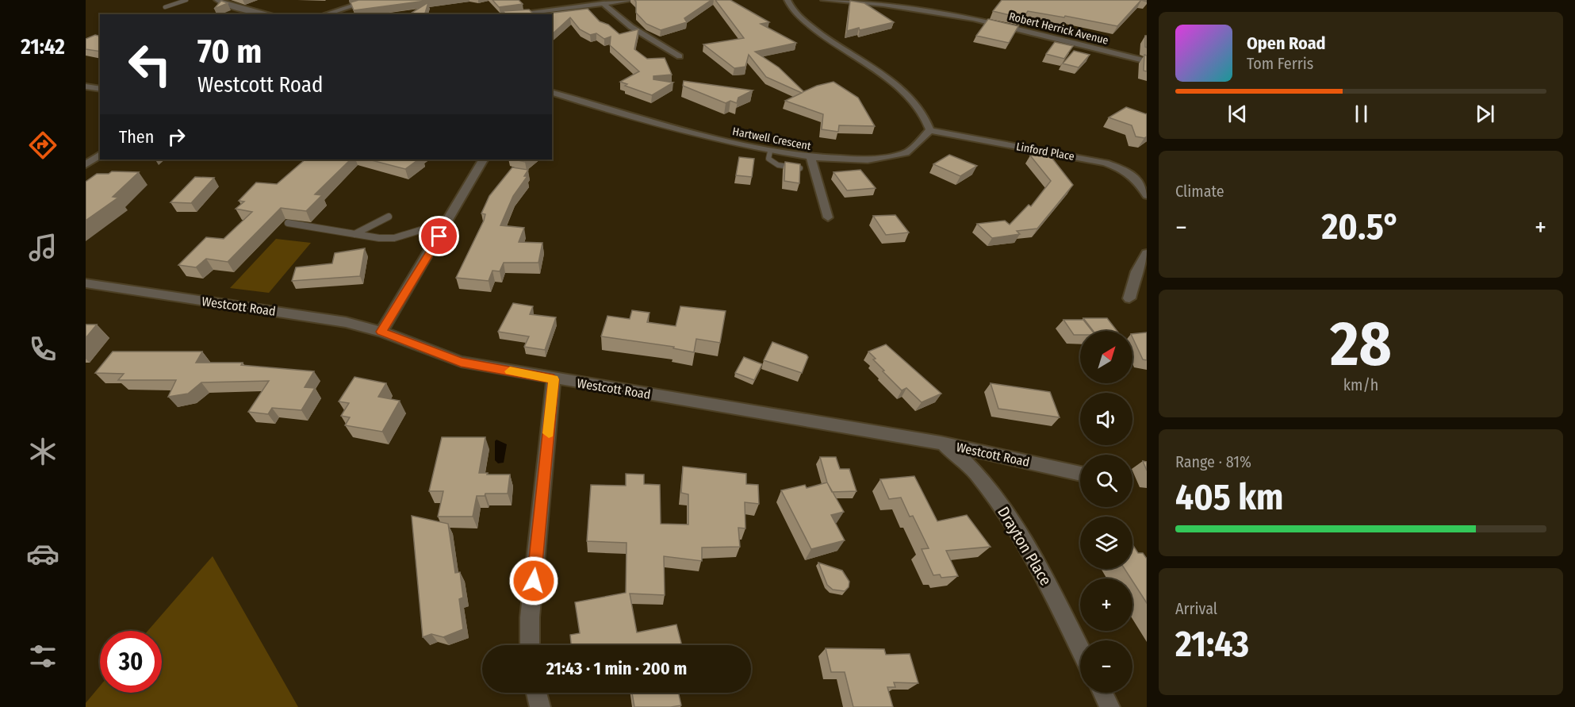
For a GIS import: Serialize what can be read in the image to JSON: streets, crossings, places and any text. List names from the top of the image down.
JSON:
{
  "streets": {
    "street": [
      "Robert Herrick Avenue",
      "Hartwell Crescent",
      "Linford Place",
      "Westcott Road",
      "Drayton Place"
    ]
  },
  "crossings": [
    ["Hartwell Crescent", "Linford Place"],
    ["Westcott Road", "Drayton Place"]
  ],
  "north": "top right",
  "page": {
    "tabs": "21:42",
    "turn": ["70 m", "Westcott Road"],
    "song": ["Open Road", "Tom Ferris"],
    "then": "Then",
    "tile": [
      "Climate",
      ["28", "km/h"],
      ["Range · 81%", "405 km"],
      ["Arrival", "21:43"]
    ],
    "heat": ["−", "20.5°", "+"],
    "map_buttons": ["+", "−"],
    "limit": "30",
    "trip": "21:43 · 1 min · 200 m"
  }
}
